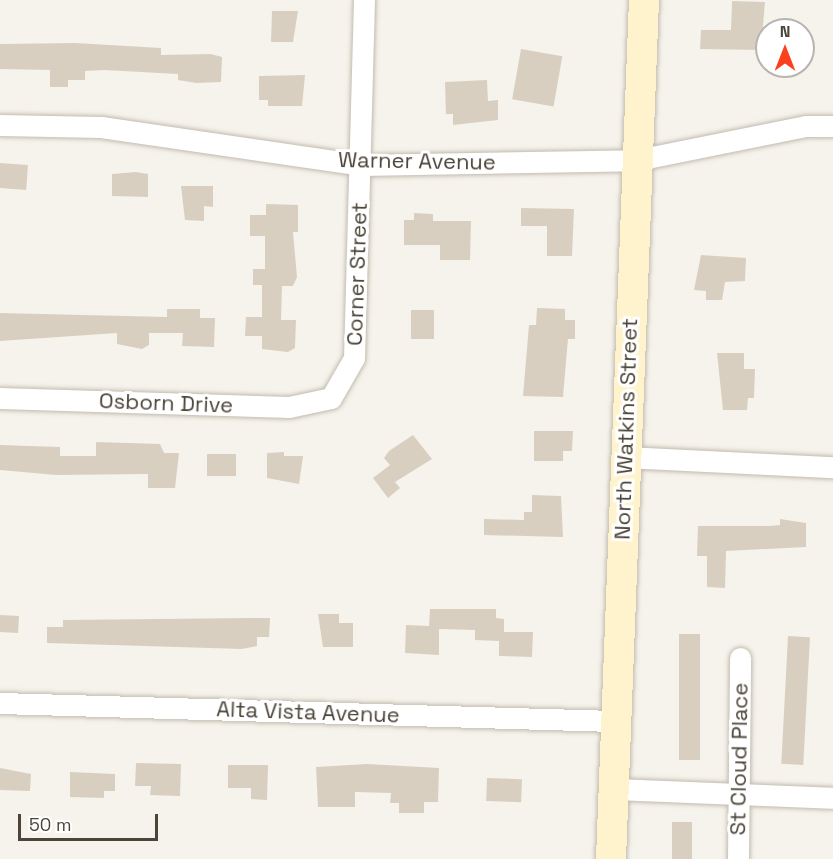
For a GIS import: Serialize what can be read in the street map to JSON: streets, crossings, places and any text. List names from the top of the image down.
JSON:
{
  "streets": {
    "main road": ["North Watkins Street"],
    "street": [
      "Warner Avenue",
      "Corner Street",
      "Osborn Drive",
      "Alta Vista Avenue",
      "St Cloud Place"
    ]
  },
  "crossings": [
    ["Warner Avenue", "Corner Street"],
    ["Warner Avenue", "North Watkins Street"],
    ["Corner Street", "Osborn Drive"],
    ["North Watkins Street", "Alta Vista Avenue"]
  ],
  "scale_bar": "50 m",
  "north": "top"
}
